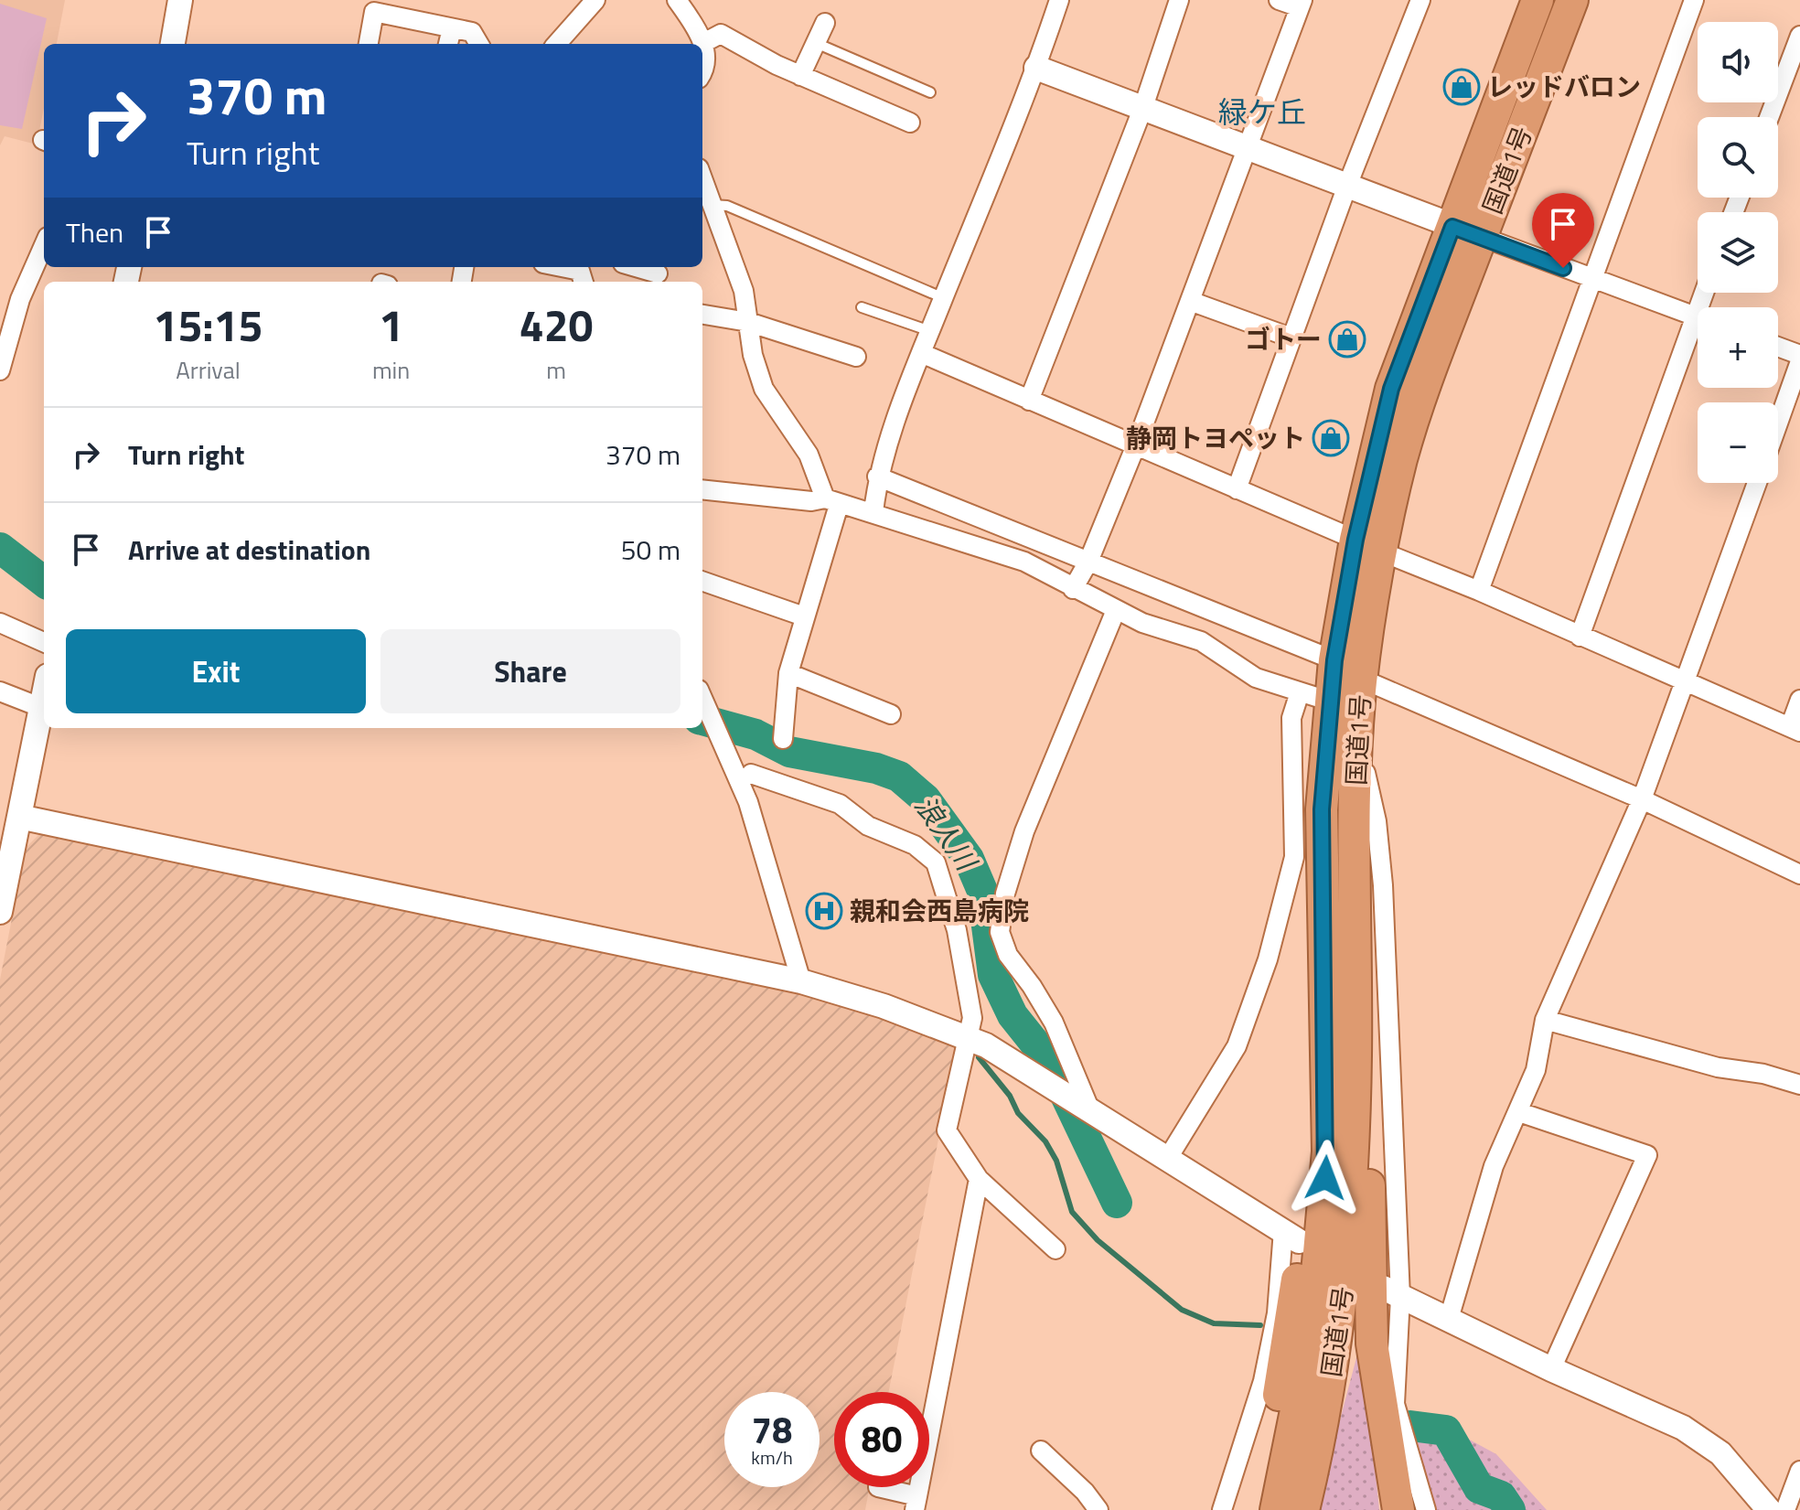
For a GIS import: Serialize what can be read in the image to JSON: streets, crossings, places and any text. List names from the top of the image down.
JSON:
{
  "streets": {
    "highway": ["国道1号"]
  },
  "districts": ["緑ケ丘"],
  "water": ["浪人川"],
  "places": {
    "shop": ["レッドバロン", "ゴトー", "静岡トヨペット"],
    "hospital": ["親和会西島病院"]
  },
  "page": {
    "map_buttons": ["+", "−"],
    "turn": ["370 m", "Turn right"],
    "then": "Then",
    "eta": [
      "15:15",
      "Arrival",
      "1",
      "min",
      "420",
      "m"
    ],
    "list": [
      {
        "name": "Turn right",
        "value": "370 m"
      },
      {
        "name": "Arrive at destination",
        "value": "50 m"
      }
    ],
    "buttons": ["Exit", "Share"],
    "speed": "78 km/h",
    "limit": "80"
  }
}
